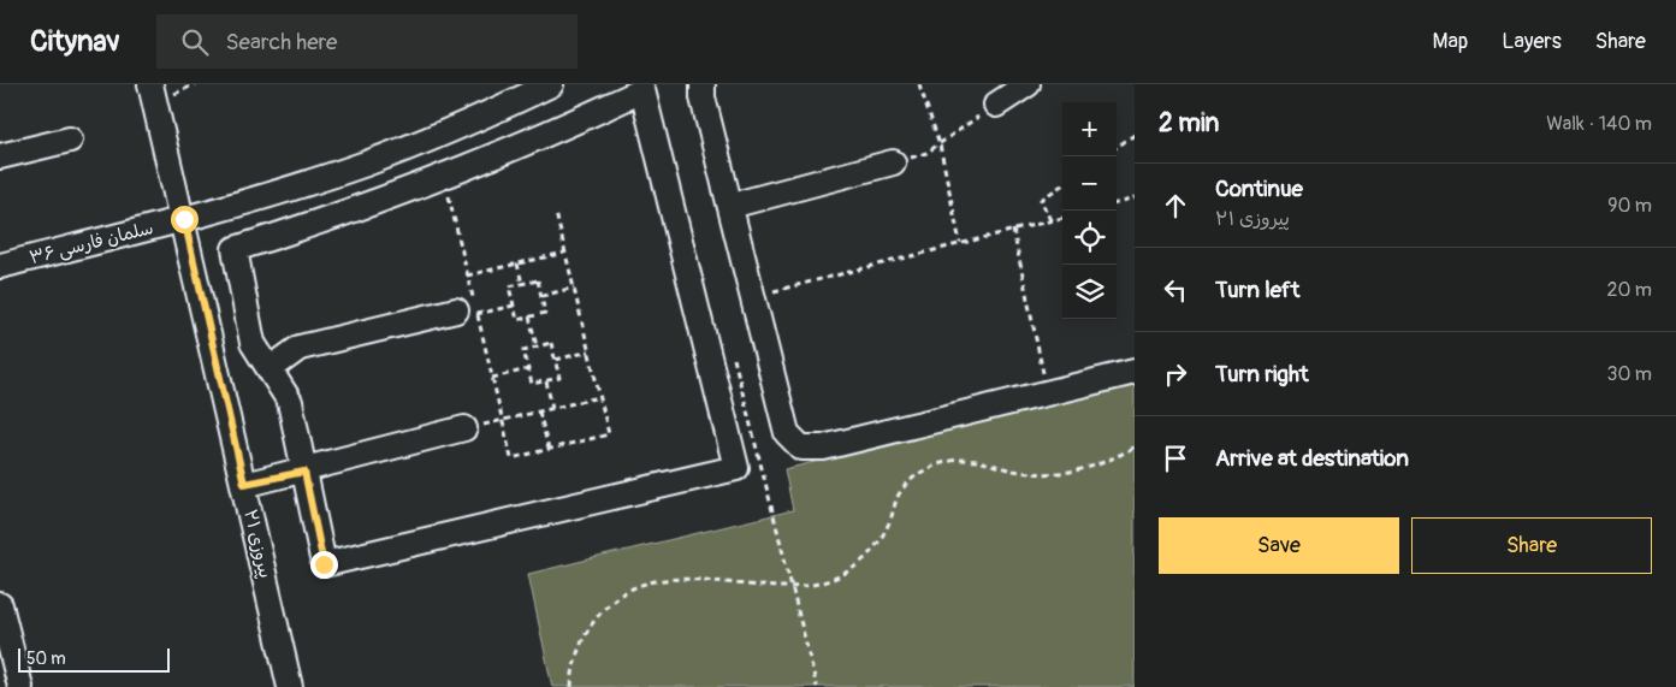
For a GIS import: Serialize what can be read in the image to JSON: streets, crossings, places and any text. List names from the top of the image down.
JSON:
{
  "streets": {
    "street": ["سلمان فارسی ۳۶", "پیروزی ۲۱"]
  },
  "crossings": [
    ["سلمان فارسی ۳۶", "پیروزی ۲۱"]
  ],
  "scale_bar": "50 m",
  "page": {
    "header": "Citynav",
    "search": "Search here",
    "nav": ["Map", "Layers", "Share"],
    "heading": ["2 min", "Walk · 140 m"],
    "map_buttons": ["+", "−"],
    "list": [
      ["Continue", "پیروزی ۲۱", "90 m"],
      ["Turn left", "20 m"],
      ["Turn right", "30 m"],
      "Arrive at destination"
    ],
    "buttons": ["Save", "Share"],
    "scale": "50 m"
  }
}
